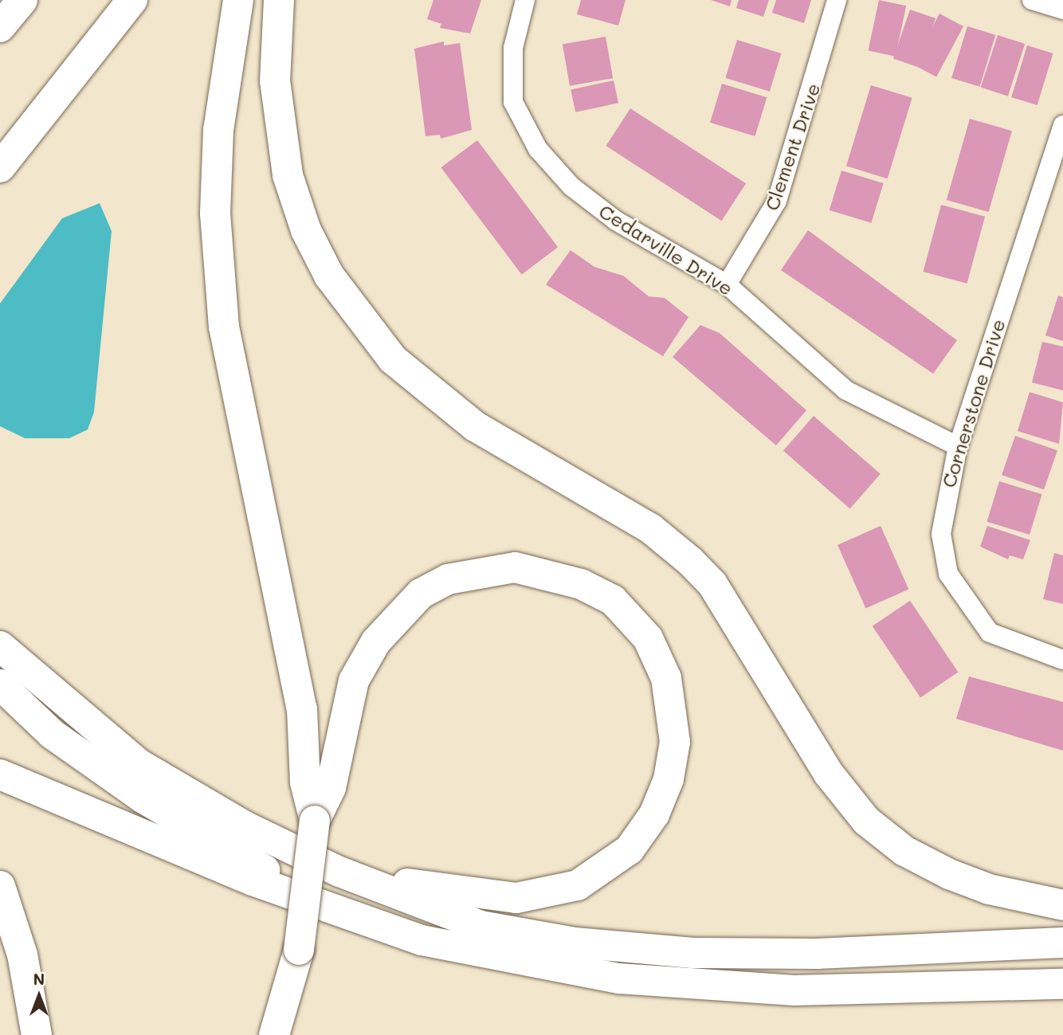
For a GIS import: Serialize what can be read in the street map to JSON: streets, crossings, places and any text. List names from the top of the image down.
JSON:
{
  "streets": {
    "street": ["Clement Drive", "Cedarville Drive", "Cornerstone Drive"]
  },
  "crossings": [
    ["Clement Drive", "Cedarville Drive"],
    ["Cedarville Drive", "Cornerstone Drive"]
  ],
  "north": "top"
}
